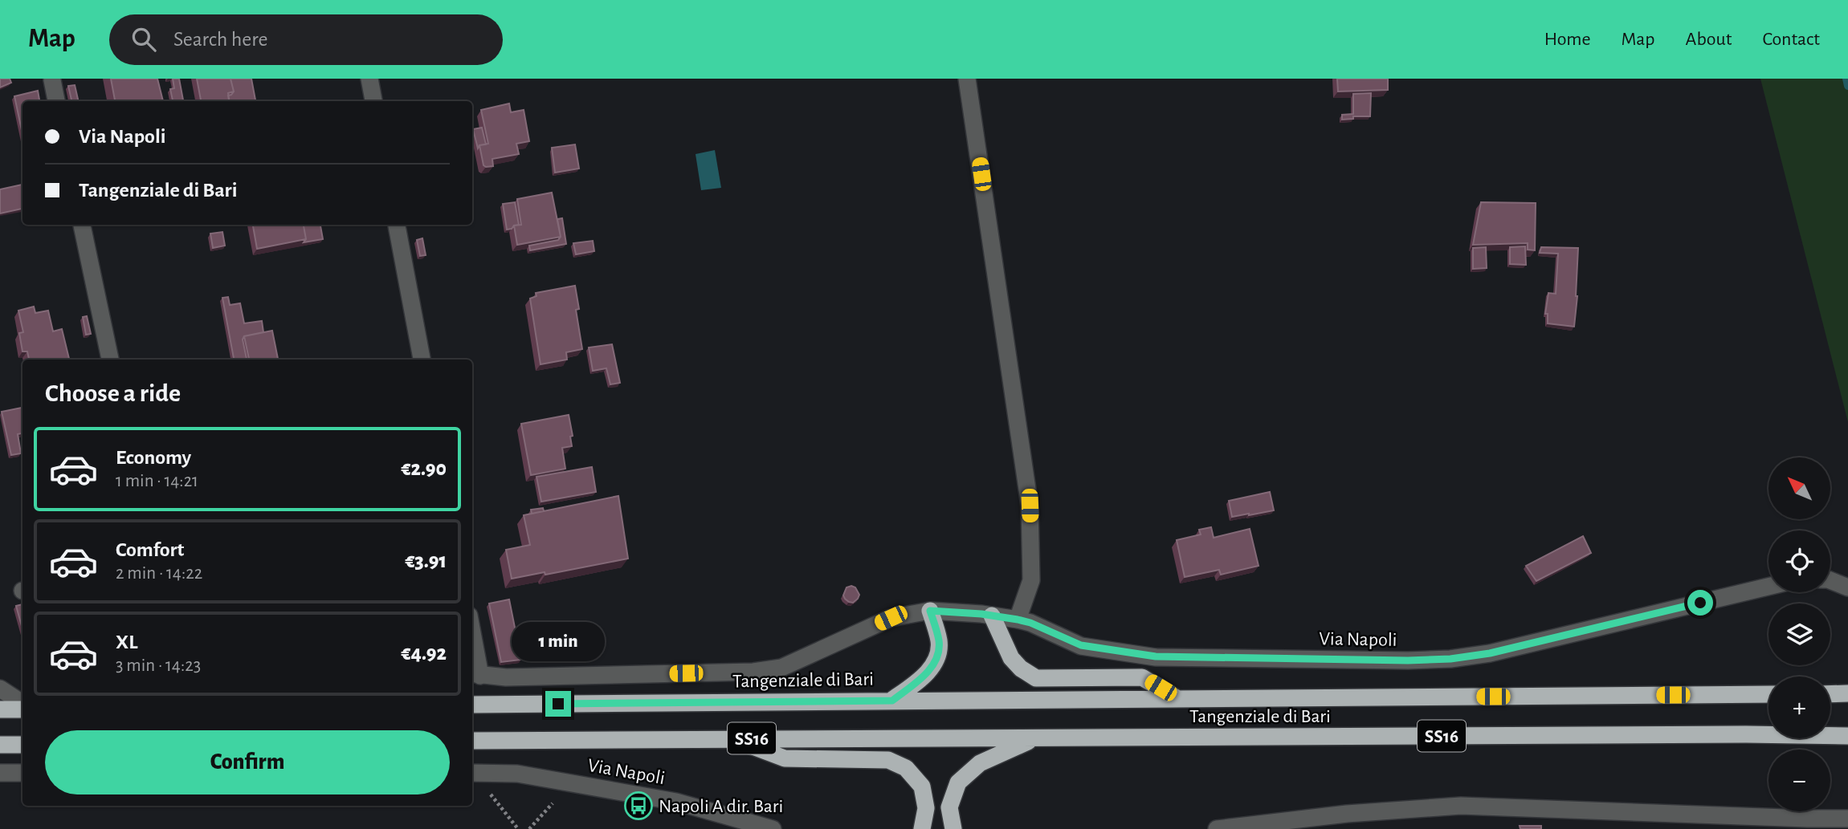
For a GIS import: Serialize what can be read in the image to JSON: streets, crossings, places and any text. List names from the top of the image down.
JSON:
{
  "streets": {
    "highway": ["Tangenziale di Bari", "SS16"],
    "street": ["Via Napoli"]
  },
  "places": {
    "bus stop": ["Napoli A dir. Bari"]
  },
  "north": "top left",
  "page": {
    "header": "Map",
    "search": "Search here",
    "nav": [
      "Home",
      "Map",
      "About",
      "Contact"
    ],
    "banner": ["Via Napoli", "Tangenziale di Bari"],
    "heading": "Choose a ride",
    "list": [
      {
        "name": "Economy",
        "note": "1 min · 14:21",
        "value": "€2.90"
      },
      {
        "name": "Comfort",
        "note": "2 min · 14:22",
        "value": "€3.91"
      },
      {
        "name": "XL",
        "note": "3 min · 14:23",
        "value": "€4.92"
      }
    ],
    "map_buttons": ["+", "−"],
    "bubble": "1 min",
    "buttons": "Confirm"
  }
}
